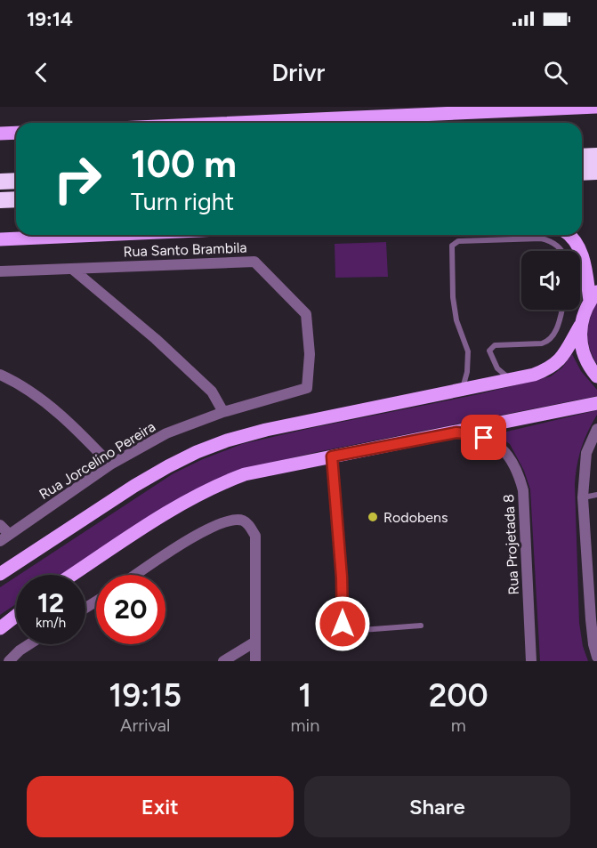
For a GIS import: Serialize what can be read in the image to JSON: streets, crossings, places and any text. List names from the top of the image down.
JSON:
{
  "streets": {
    "street": ["Rua Santo Brambila", "Rua Jorcelino Pereira", "Rua Projetada 8"]
  },
  "crossings": [
    ["Rua Santo Brambila", "Rua Jorcelino Pereira"]
  ],
  "places": ["Rodobens"],
  "page": {
    "status": "19:14",
    "header": "Drivr",
    "turn": ["100 m", "Turn right"],
    "speed": "12 km/h",
    "limit": "20",
    "eta": [
      "19:15",
      "Arrival",
      "1",
      "min",
      "200",
      "m"
    ],
    "buttons": ["Exit", "Share"]
  }
}
